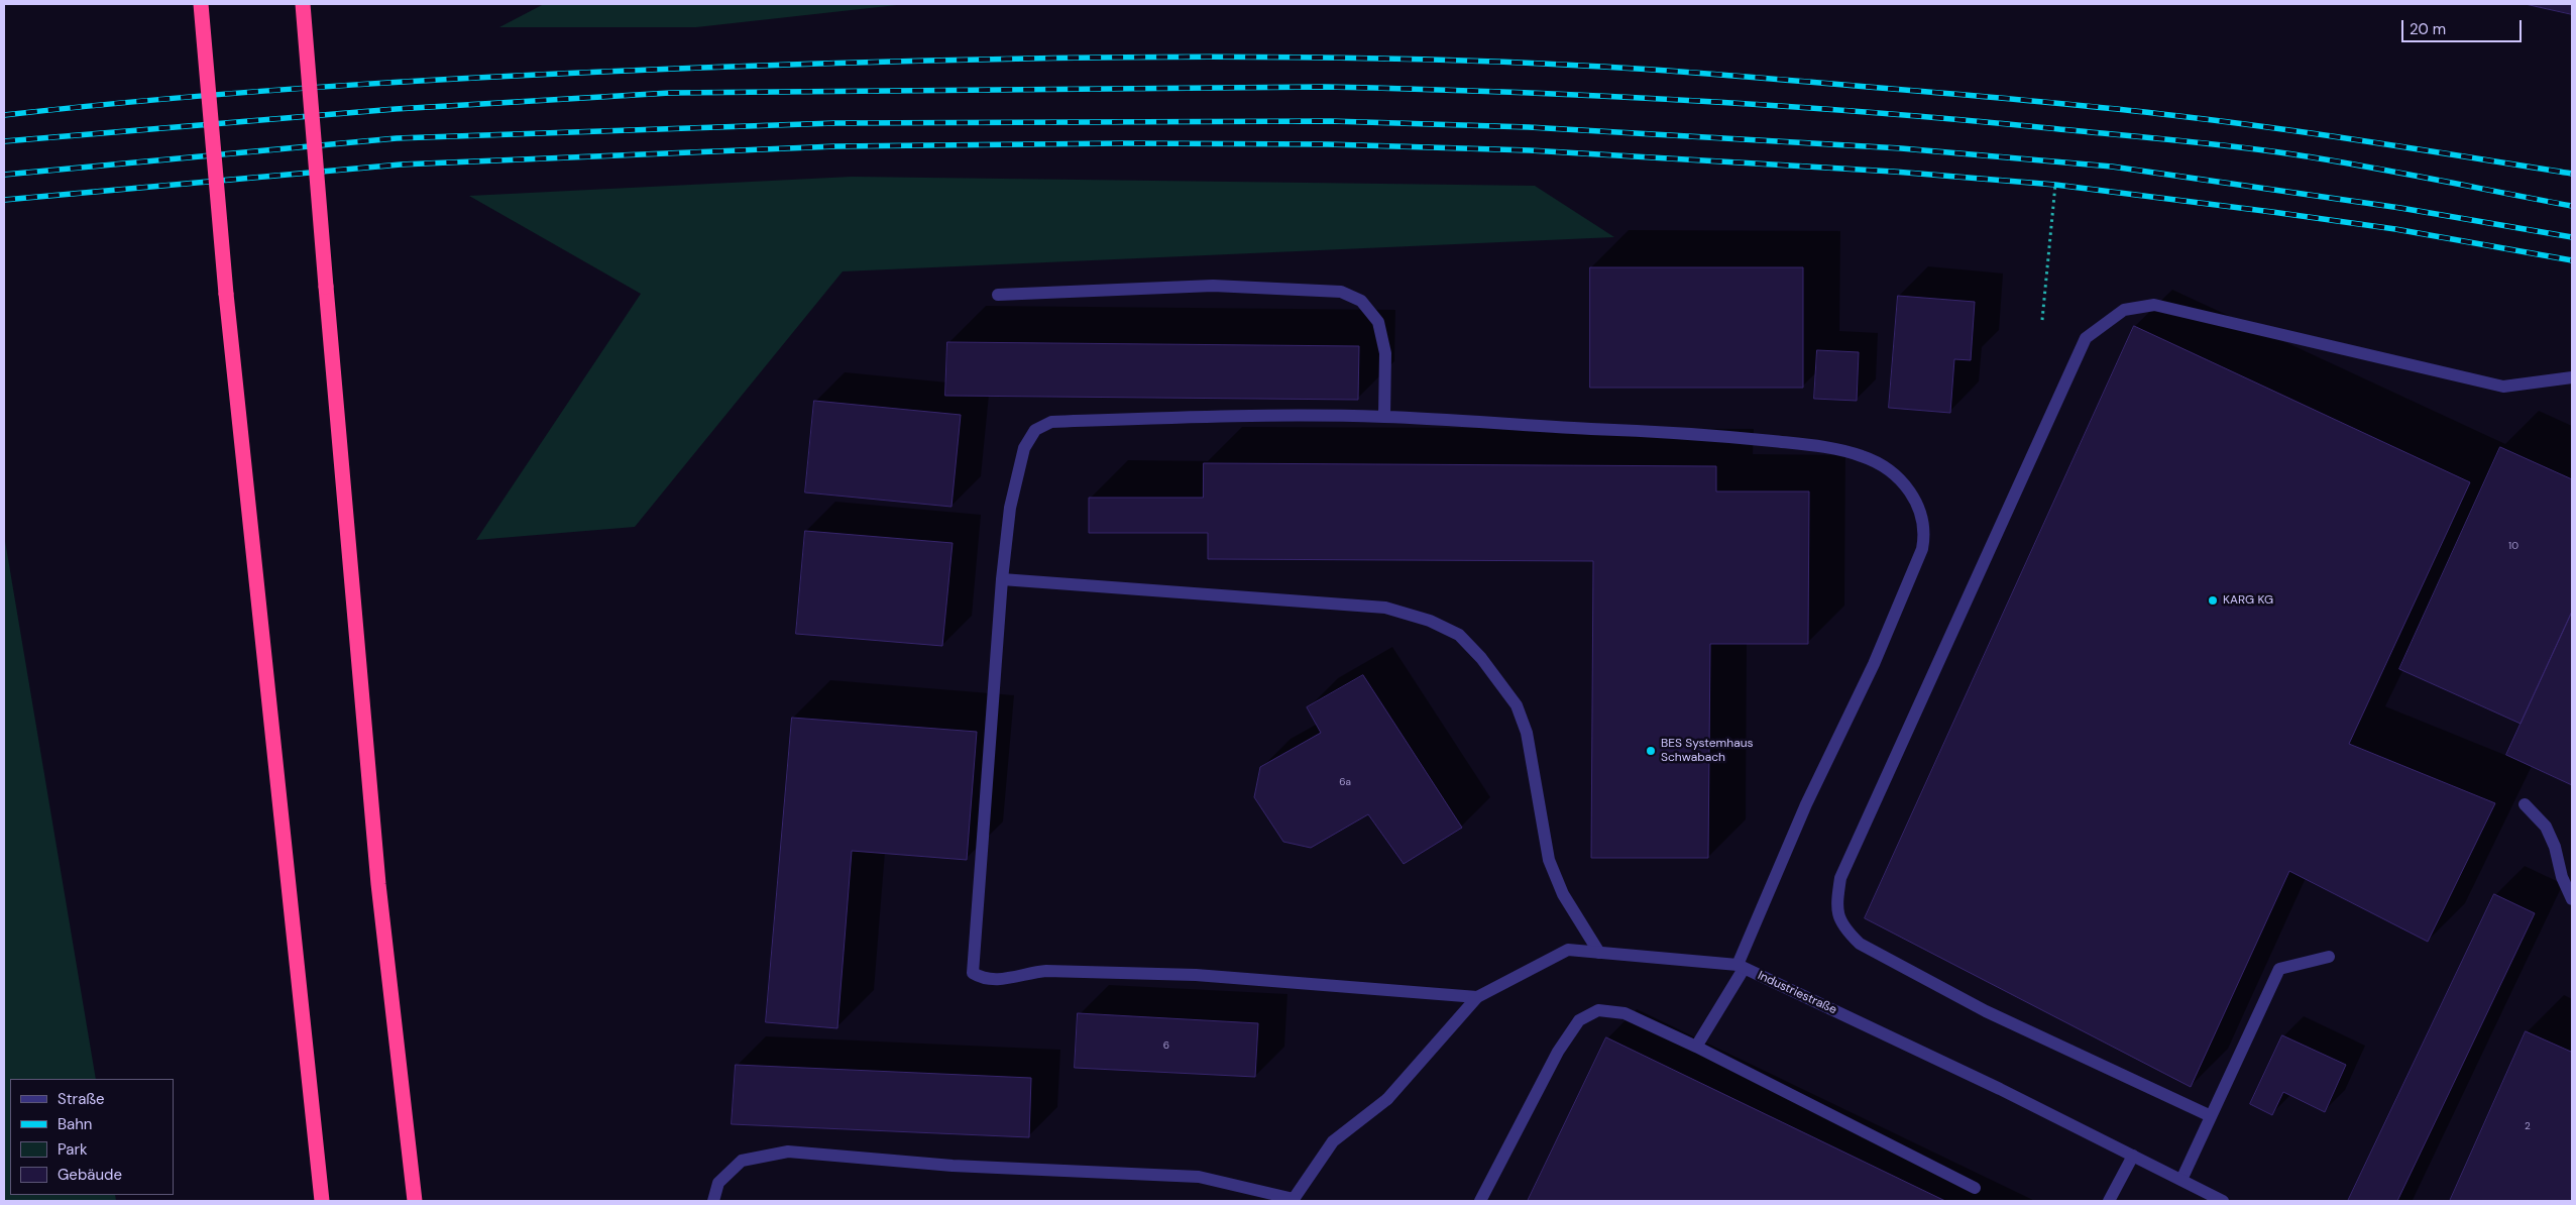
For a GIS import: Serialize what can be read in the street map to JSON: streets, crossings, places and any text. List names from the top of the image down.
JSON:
{
  "streets": {
    "street": ["Industriestraße"]
  },
  "places": ["KARG KG", "BES Systemhaus Schwabach"],
  "house_numbers": [
    "10",
    "6a",
    "6",
    "2"
  ],
  "legend": [
    "Straße",
    "Bahn",
    "Park",
    "Gebäude"
  ],
  "scale_bar": "20 m"
}
